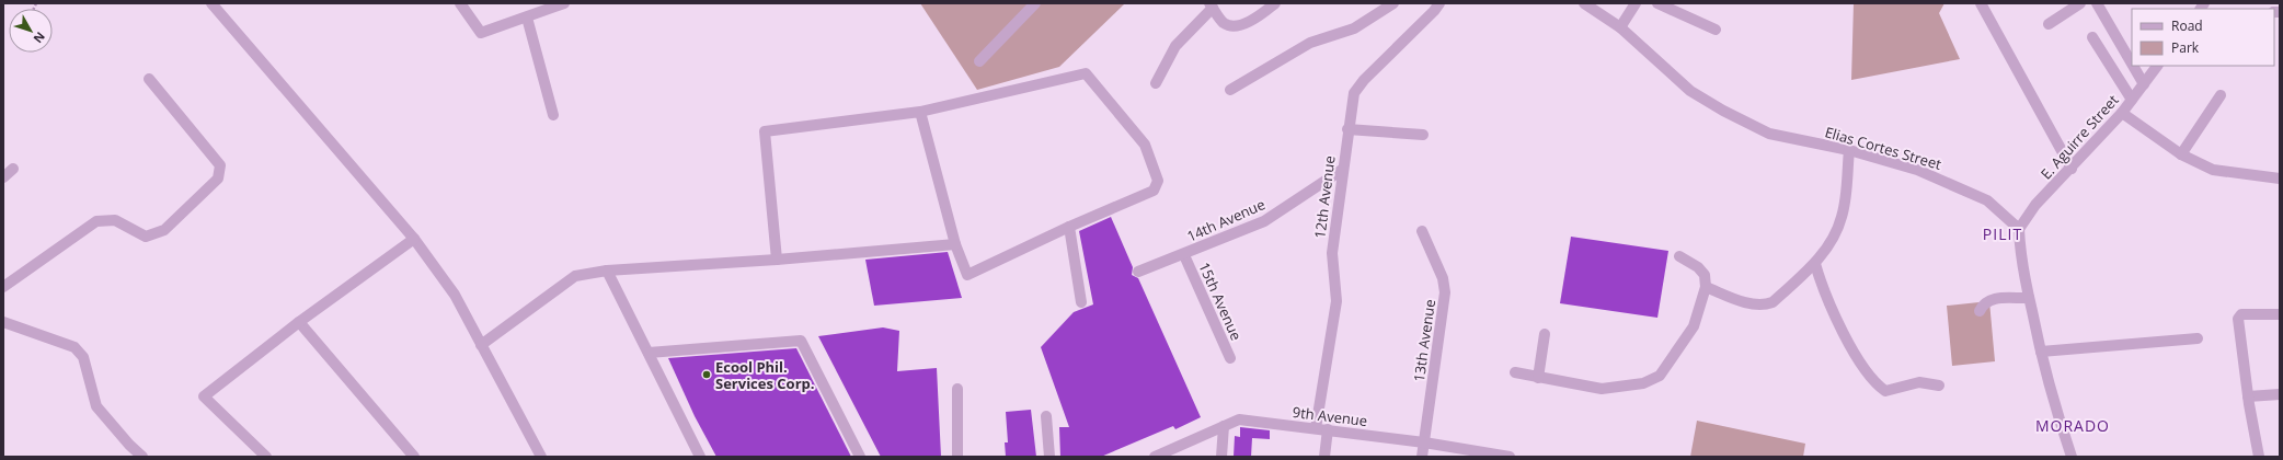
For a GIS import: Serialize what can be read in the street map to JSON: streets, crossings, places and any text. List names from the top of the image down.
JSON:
{
  "streets": {
    "street": [
      "E. Aguirre Street",
      "Elias Cortes Street",
      "12th Avenue",
      "14th Avenue",
      "15th Avenue",
      "13th Avenue",
      "9th Avenue"
    ]
  },
  "crossings": [
    ["E. Aguirre Street", "Elias Cortes Street"],
    ["12th Avenue", "14th Avenue"],
    ["12th Avenue", "9th Avenue"],
    ["14th Avenue", "15th Avenue"],
    ["13th Avenue", "9th Avenue"]
  ],
  "districts": ["PILIT", "MORADO"],
  "places": ["Ecool Phil. Services Corp."],
  "legend": ["Road", "Park"],
  "north": "bottom right"
}
